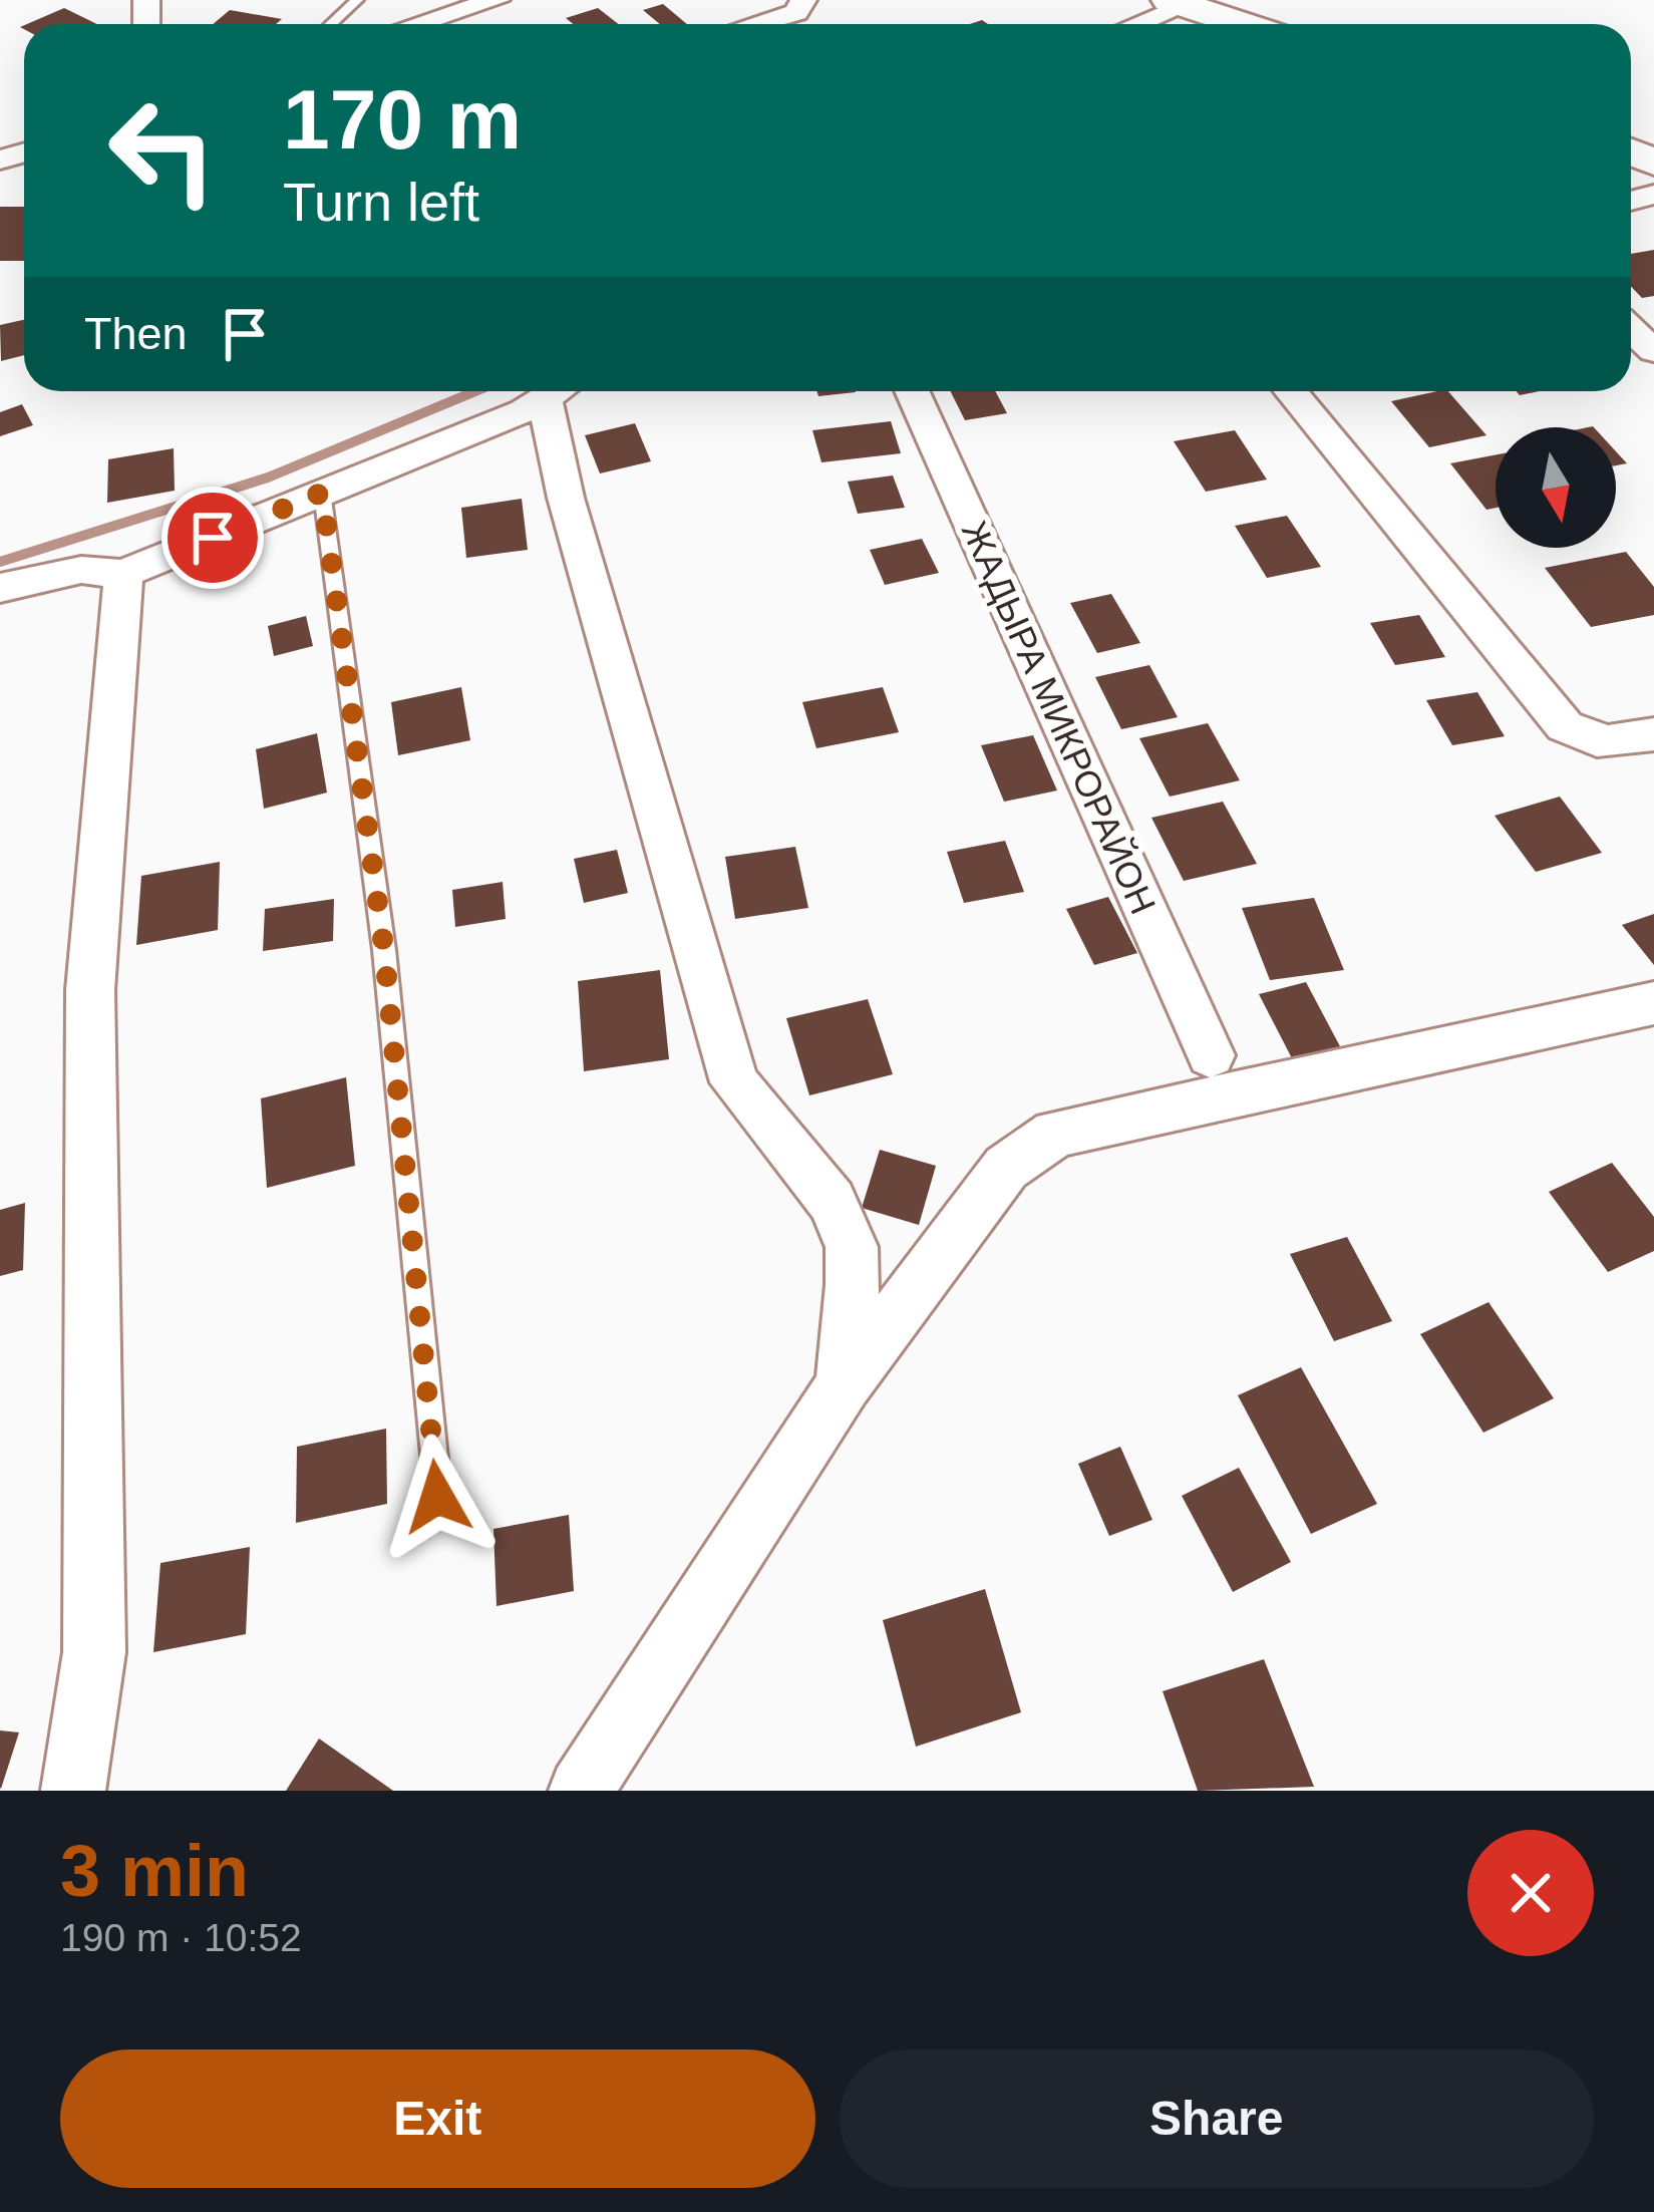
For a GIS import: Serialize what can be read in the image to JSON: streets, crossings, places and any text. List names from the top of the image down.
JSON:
{
  "streets": {
    "street": ["ЖАДЫРА МИКРОРАЙОН"]
  },
  "north": "bottom",
  "page": {
    "turn": ["170 m", "Turn left"],
    "then": "Then",
    "heading": ["3 min", "190 m · 10:52"],
    "buttons": ["Exit", "Share"]
  }
}
